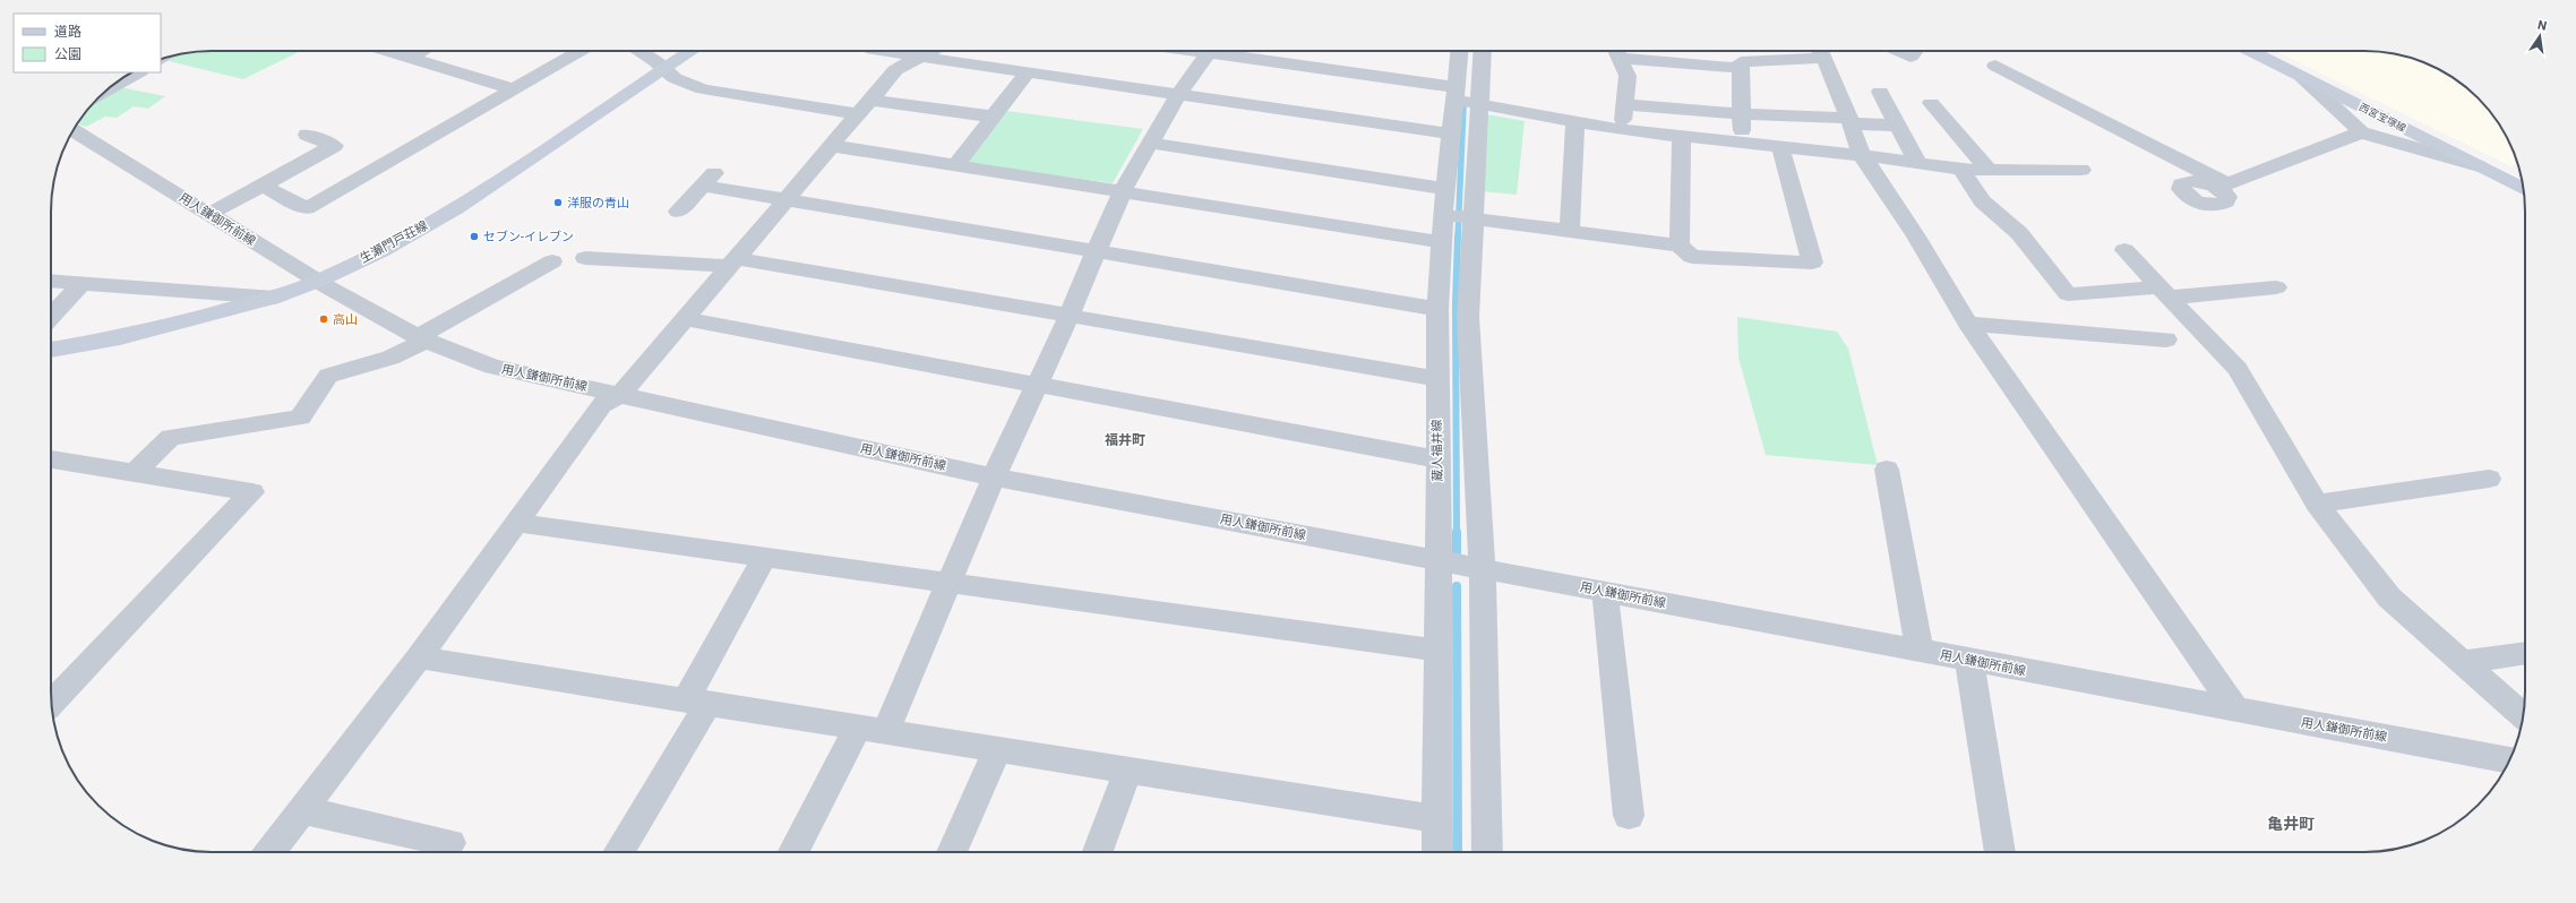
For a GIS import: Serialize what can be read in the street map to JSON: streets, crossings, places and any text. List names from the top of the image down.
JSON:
{
  "streets": {
    "main road": ["西宮宝塚線", "生瀬門戸荘線"],
    "street": ["用人鎌御所前線", "蔵人福井線"]
  },
  "crossings": [
    ["用人鎌御所前線", "生瀬門戸荘線"],
    ["用人鎌御所前線", "蔵人福井線"]
  ],
  "districts": ["福井町", "亀井町"],
  "places": ["洋服の青山", "セブン-イレブン", "高山"],
  "legend": ["道路", "公園"],
  "north": "top"
}
